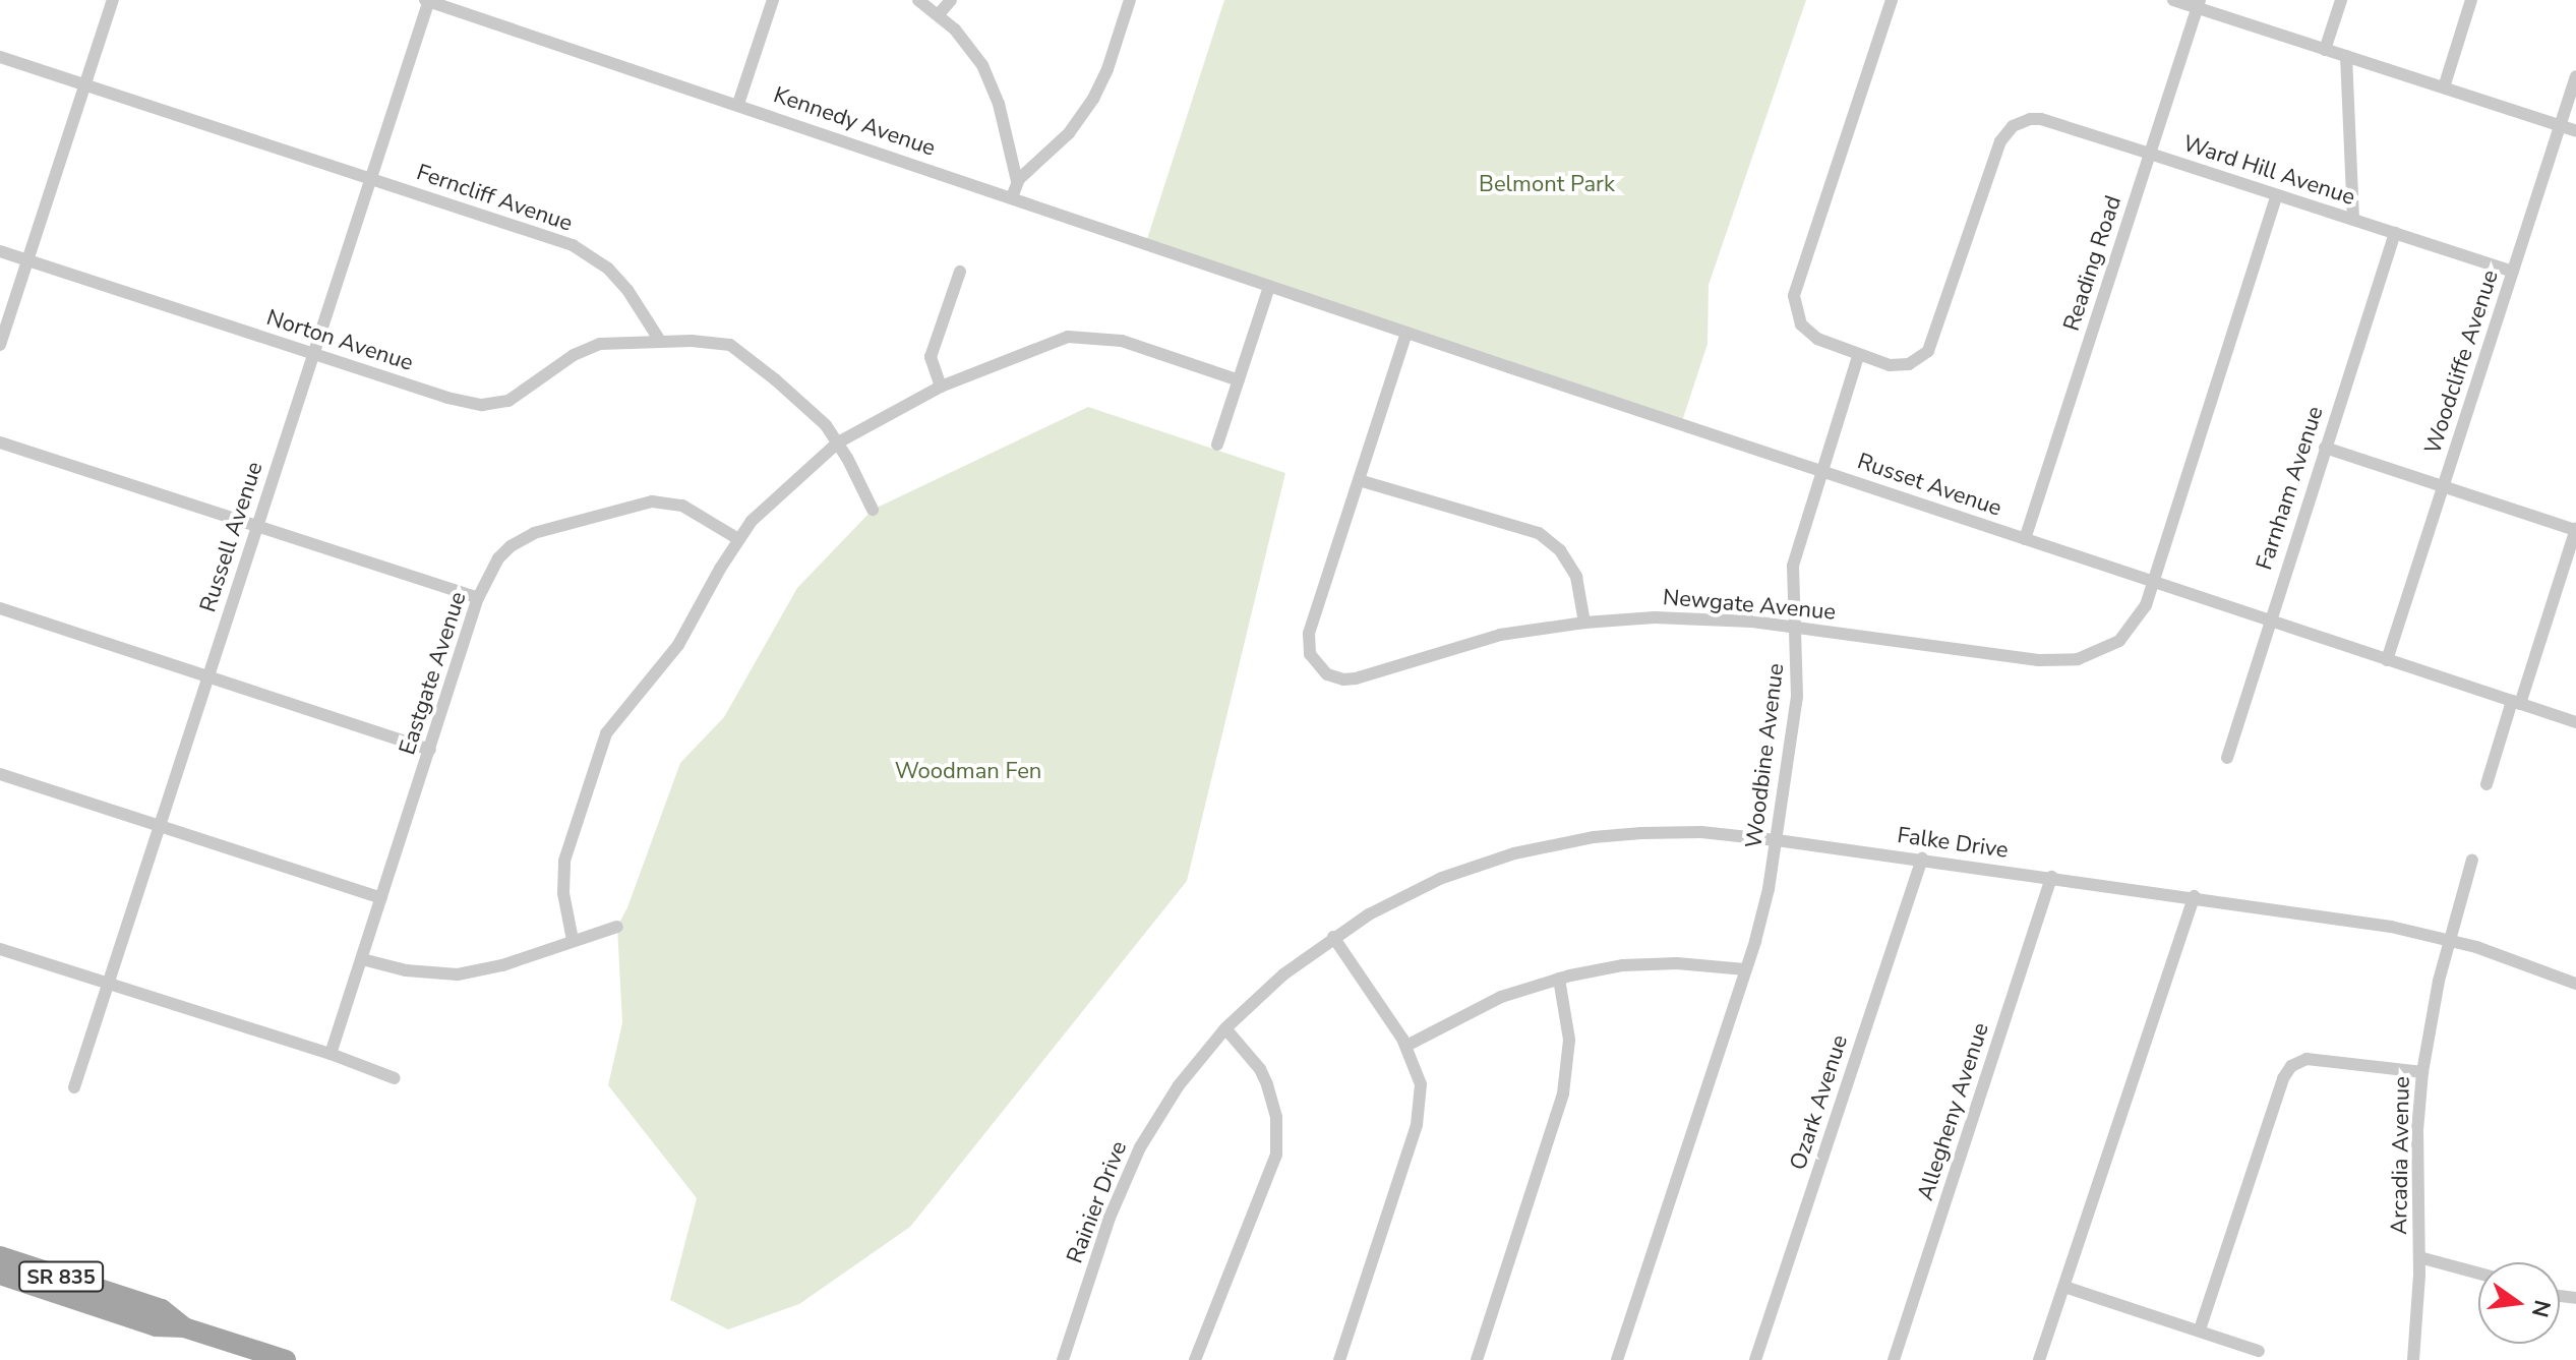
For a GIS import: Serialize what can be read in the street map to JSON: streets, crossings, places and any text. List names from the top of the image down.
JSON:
{
  "streets": {
    "main road": ["SR 835"],
    "street": [
      "Kennedy Avenue",
      "Ward Hill Avenue",
      "Ferncliff Avenue",
      "Reading Road",
      "Norton Avenue",
      "Woodcliffe Avenue",
      "Russet Avenue",
      "Farnham Avenue",
      "Russell Avenue",
      "Newgate Avenue",
      "Eastgate Avenue",
      "Woodbine Avenue",
      "Falke Drive",
      "Ozark Avenue",
      "Allegheny Avenue",
      "Arcadia Avenue",
      "Rainier Drive"
    ]
  },
  "crossings": [
    ["Kennedy Avenue", "Russet Avenue"],
    ["Kennedy Avenue", "Russell Avenue"],
    ["Ward Hill Avenue", "Reading Road"],
    ["Ward Hill Avenue", "Woodcliffe Avenue"],
    ["Ward Hill Avenue", "Farnham Avenue"],
    ["Ward Hill Avenue", "Newgate Avenue"],
    ["Ward Hill Avenue", "Woodbine Avenue"],
    ["Ferncliff Avenue", "Norton Avenue"],
    ["Ferncliff Avenue", "Russell Avenue"],
    ["Reading Road", "Russet Avenue"],
    ["Norton Avenue", "Russell Avenue"],
    ["Woodcliffe Avenue", "Russet Avenue"],
    ["Russet Avenue", "Farnham Avenue"],
    ["Russet Avenue", "Newgate Avenue"],
    ["Russet Avenue", "Woodbine Avenue"],
    ["Newgate Avenue", "Woodbine Avenue"],
    ["Woodbine Avenue", "Falke Drive"],
    ["Falke Drive", "Ozark Avenue"],
    ["Falke Drive", "Allegheny Avenue"],
    ["Falke Drive", "Arcadia Avenue"],
    ["Falke Drive", "Rainier Drive"]
  ],
  "parks": ["Belmont Park", "Woodman Fen"],
  "north": "right"
}
